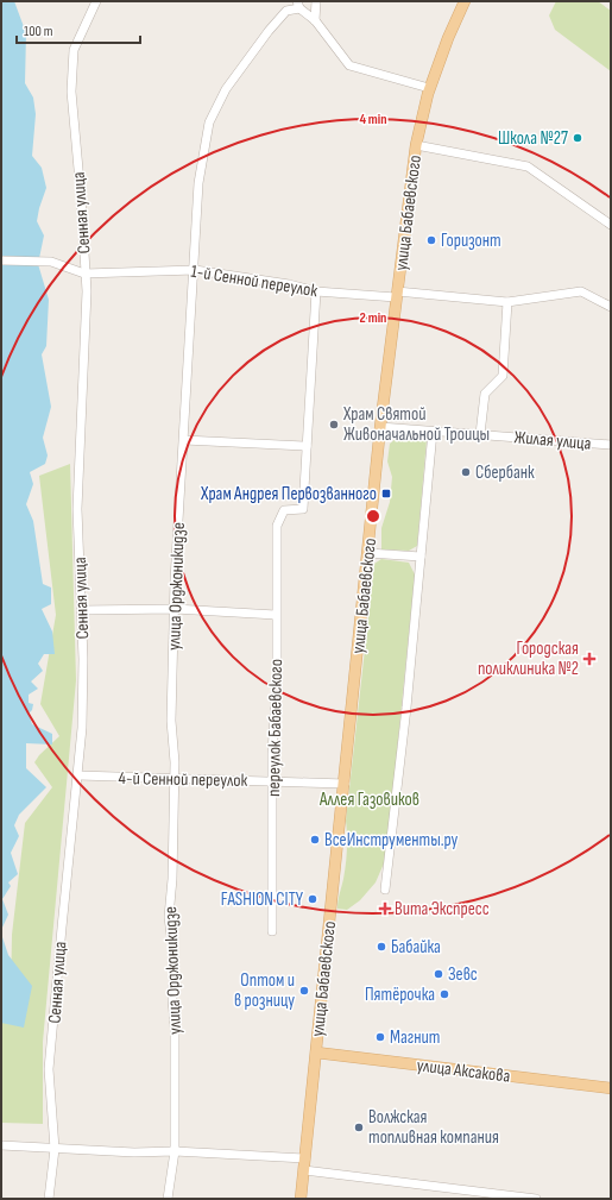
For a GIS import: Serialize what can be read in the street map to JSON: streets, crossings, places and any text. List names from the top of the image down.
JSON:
{
  "streets": {
    "main road": ["улица Бабаевского", "улица Аксакова"],
    "street": [
      "Сенная улица",
      "1-й Сенной переулок",
      "Жилая улица",
      "улица Орджоникидзе",
      "переулок Бабаевского",
      "4-й Сенной переулок"
    ]
  },
  "crossings": [
    ["Сенная улица", "1-й Сенной переулок"],
    ["Сенная улица", "4-й Сенной переулок"],
    ["улица Бабаевского", "1-й Сенной переулок"],
    ["улица Бабаевского", "Жилая улица"],
    ["улица Бабаевского", "4-й Сенной переулок"],
    ["улица Бабаевского", "улица Аксакова"],
    ["1-й Сенной переулок", "улица Орджоникидзе"],
    ["улица Орджоникидзе", "4-й Сенной переулок"],
    ["переулок Бабаевского", "4-й Сенной переулок"]
  ],
  "parks": ["Аллея Газовиков"],
  "places": {
    "other": [
      "Школа №27",
      "Горизонт",
      "Храм Святой Живоначальной Троицы",
      "Сбербанк",
      "ВсеИнструменты.ру",
      "FASHION CITY",
      "Бабайка",
      "Зевс",
      "Оптом и в розницу",
      "Пятёрочка",
      "Магнит",
      "Волжская топливная компания"
    ],
    "transit": ["Храм Андрея Первозванного"],
    "health": ["Городская поликлиника №2", "Вита Экспресс"]
  },
  "scale_bar": "100 m",
  "rings": ["4 min", "2 min"]
}
